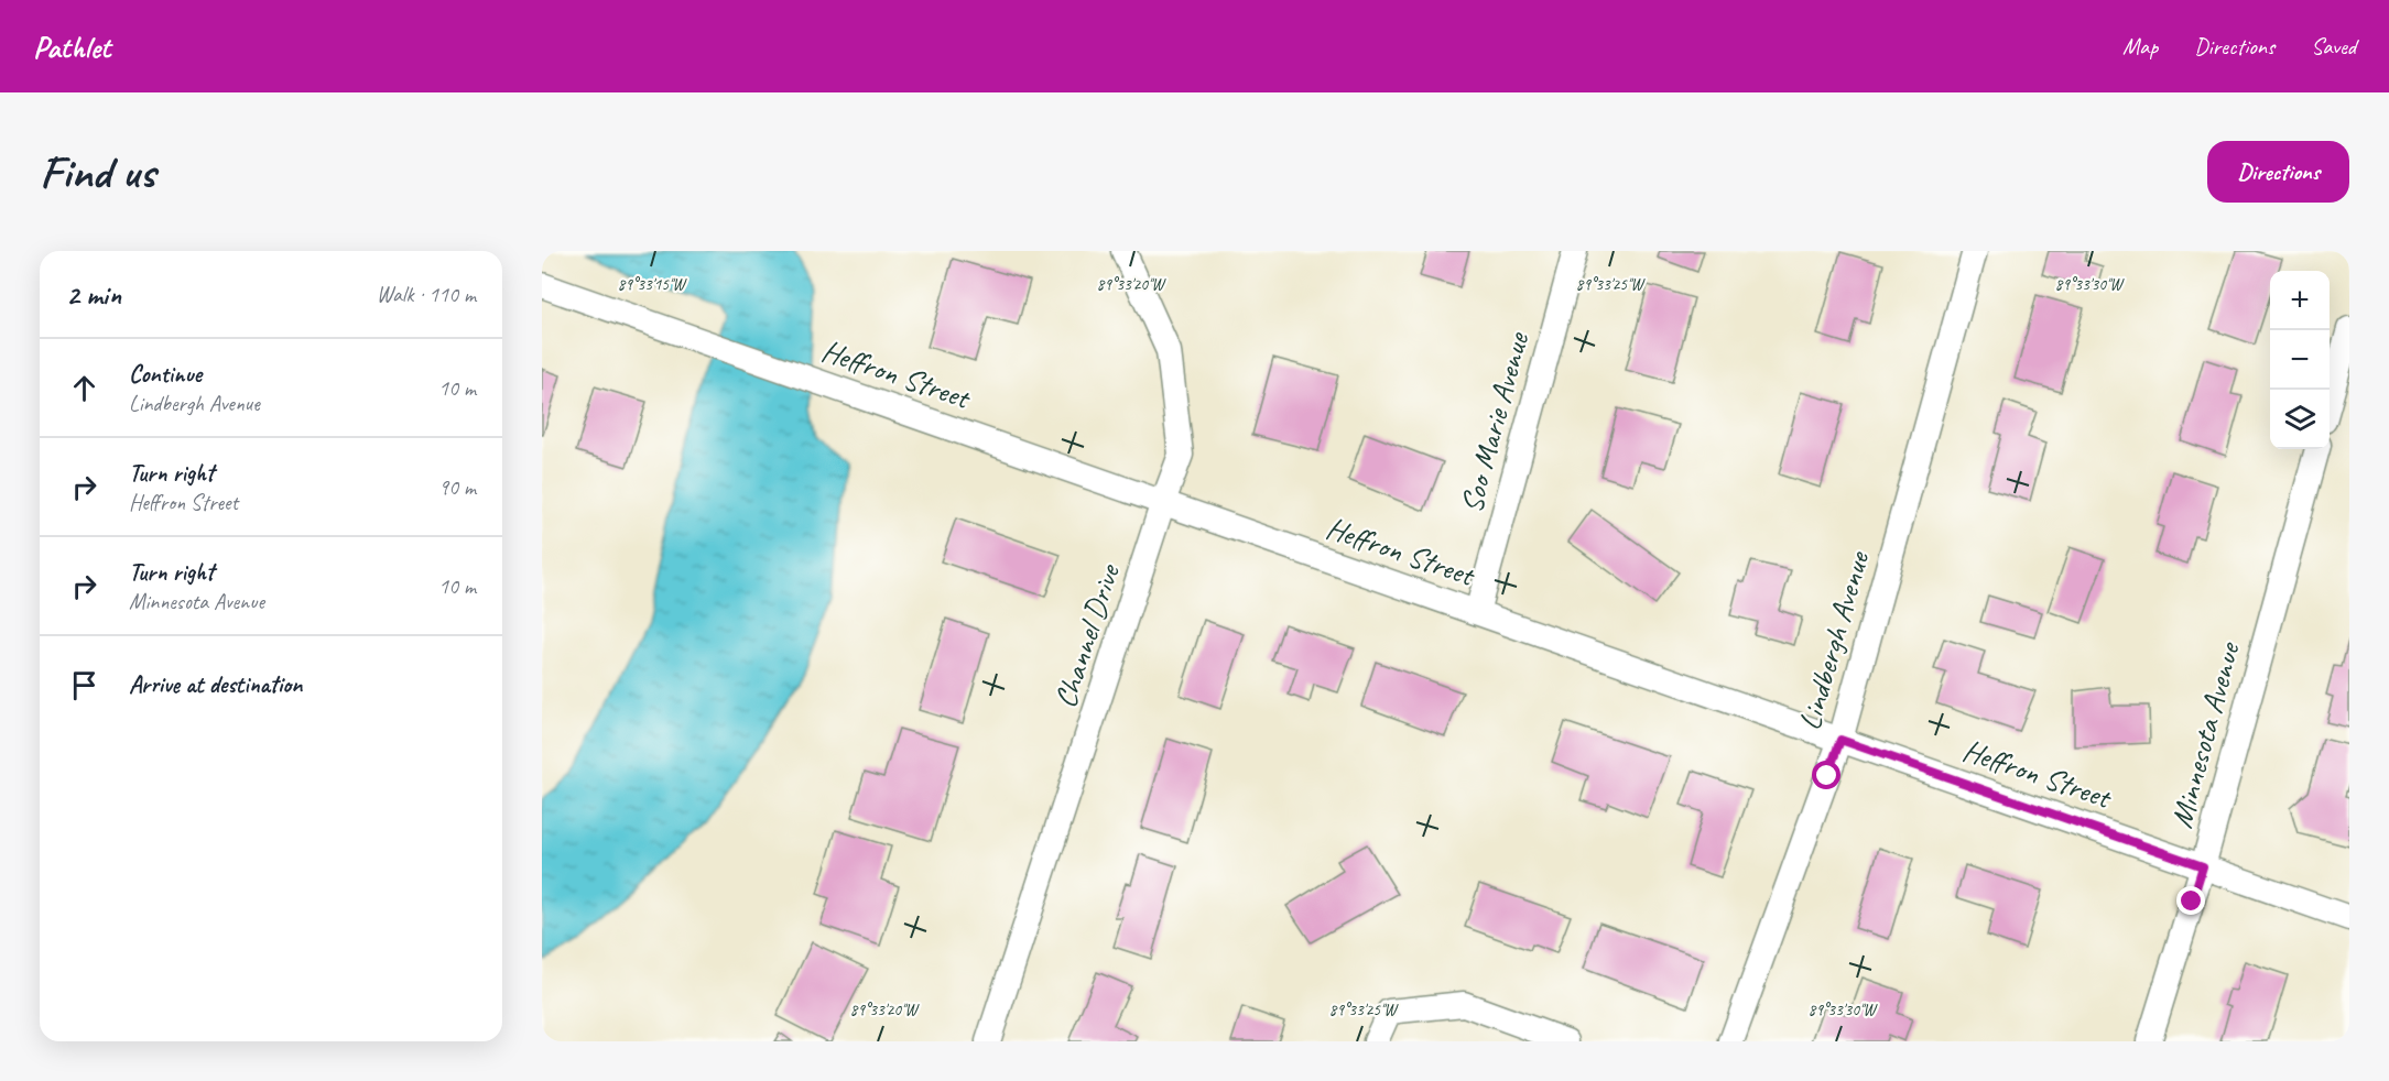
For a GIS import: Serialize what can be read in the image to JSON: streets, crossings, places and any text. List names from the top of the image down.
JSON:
{
  "streets": {
    "street": [
      "Heffron Street",
      "Soo Marie Avenue",
      "Channel Drive",
      "Lindbergh Avenue",
      "Minnesota Avenue"
    ]
  },
  "crossings": [
    ["Heffron Street", "Soo Marie Avenue"],
    ["Heffron Street", "Channel Drive"],
    ["Heffron Street", "Lindbergh Avenue"],
    ["Heffron Street", "Minnesota Avenue"]
  ],
  "page": {
    "header": "Pathlet",
    "nav": ["Map", "Directions", "Saved"],
    "buttons": "Directions",
    "title": "Find us",
    "heading": ["2 min", "Walk · 110 m"],
    "map_buttons": ["+", "−"],
    "list": [
      ["Continue", "Lindbergh Avenue", "10 m"],
      ["Turn right", "Heffron Street", "90 m"],
      ["Turn right", "Minnesota Avenue", "10 m"],
      "Arrive at destination"
    ]
  },
  "coordinates": [
    "89°33'15\"W",
    "89°33'20\"W",
    "89°33'25\"W",
    "89°33'30\"W"
  ]
}
